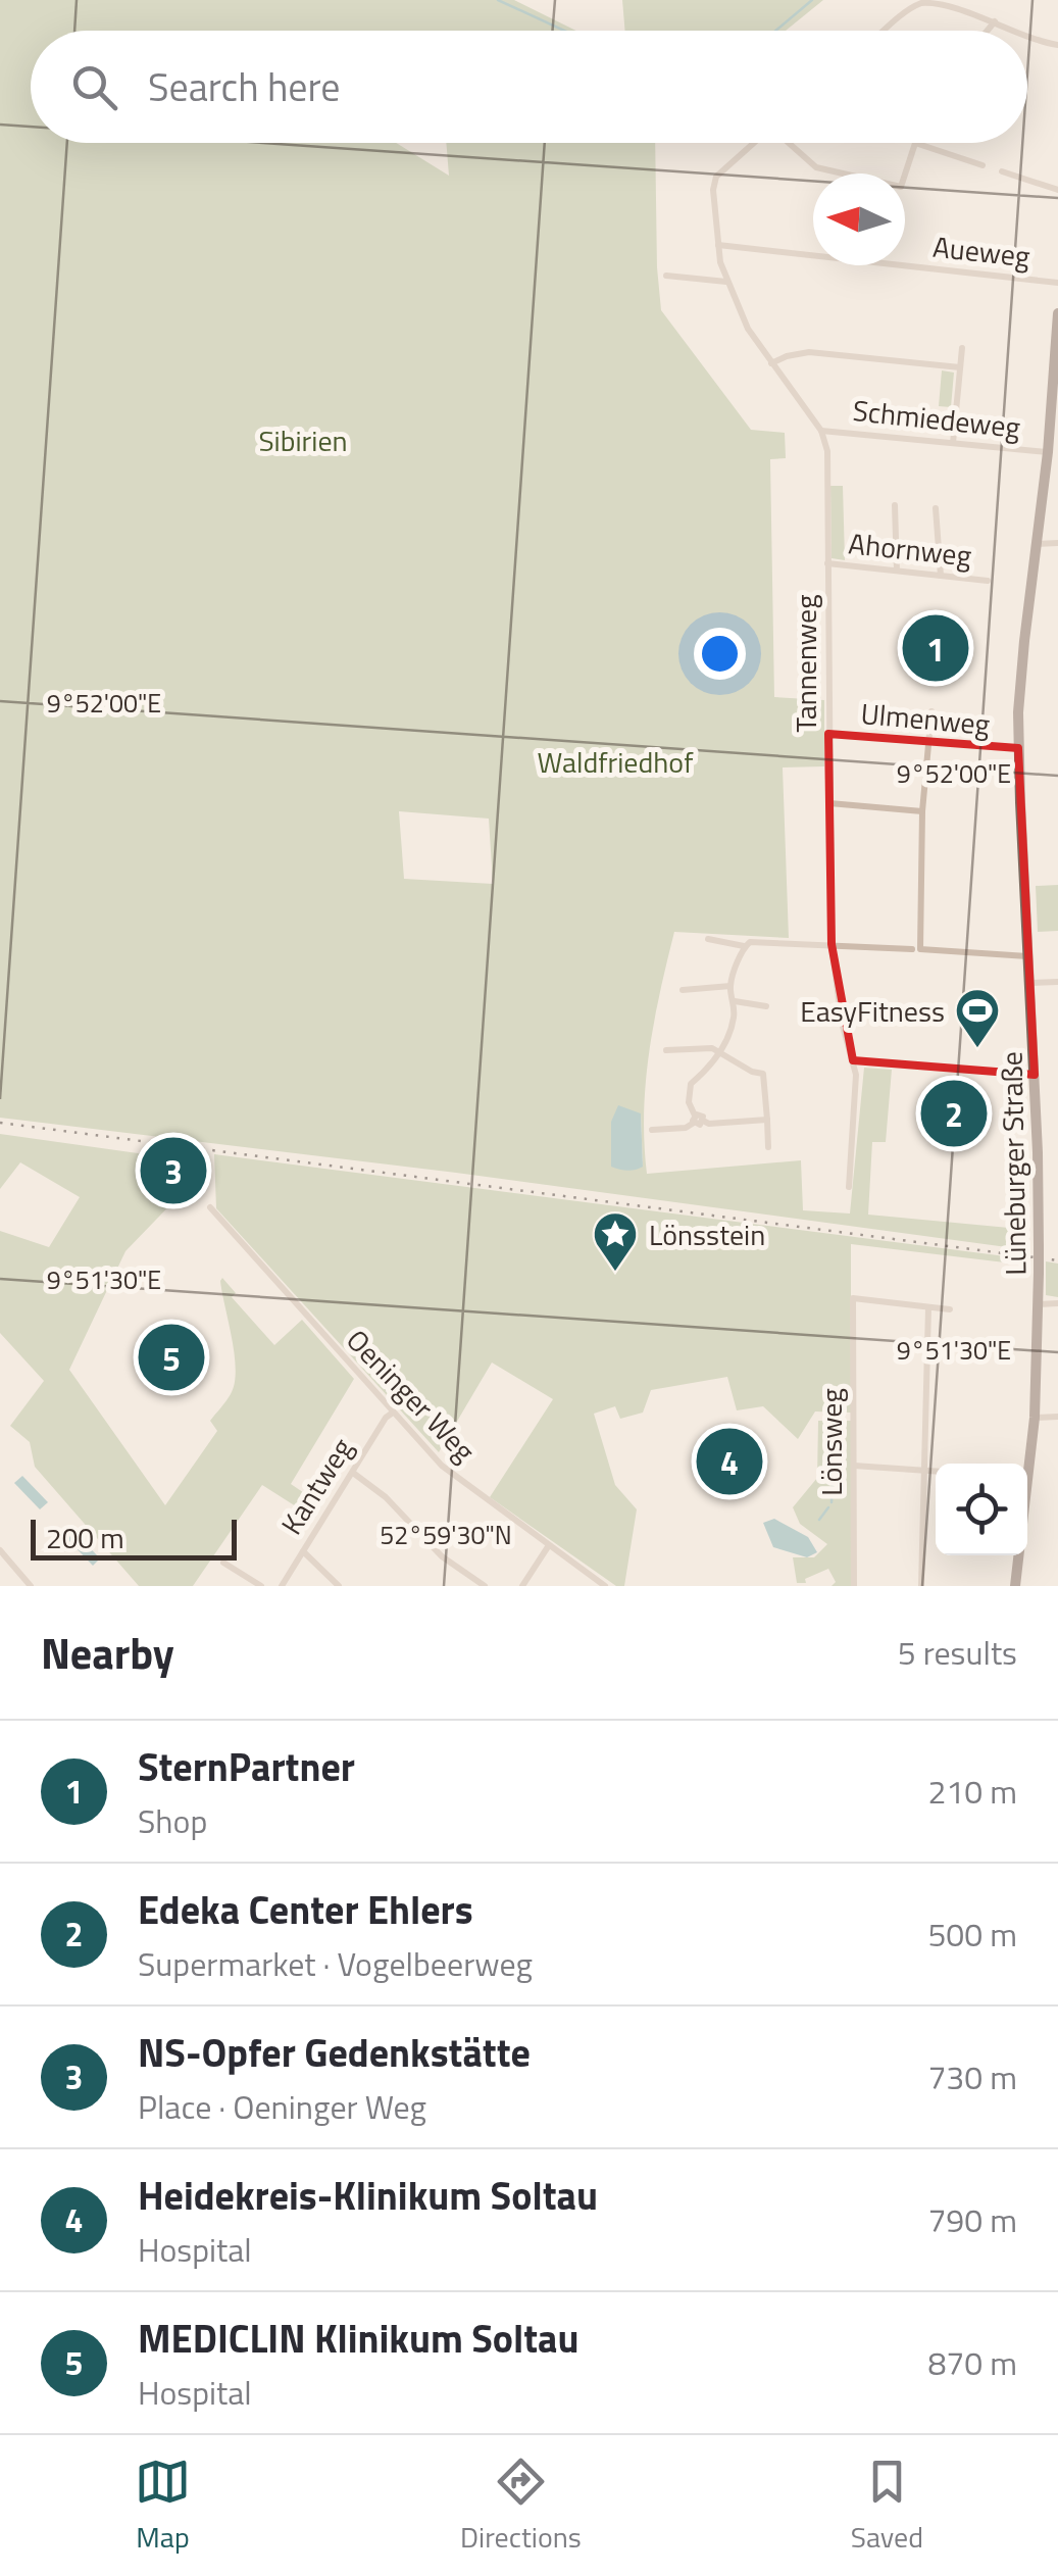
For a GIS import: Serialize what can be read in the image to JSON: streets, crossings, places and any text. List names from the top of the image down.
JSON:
{
  "streets": {
    "main road": ["Lüneburger Straße"],
    "street": [
      "Aueweg",
      "Schmiedeweg",
      "Ahornweg",
      "Tannenweg",
      "Ulmenweg",
      "Oeninger Weg",
      "Lönsweg",
      "Kantweg"
    ]
  },
  "crossings": [
    ["Aueweg", "Tannenweg"],
    ["Schmiedeweg", "Tannenweg"],
    ["Schmiedeweg", "Lüneburger Straße"],
    ["Ahornweg", "Tannenweg"],
    ["Tannenweg", "Ulmenweg"],
    ["Ulmenweg", "Lüneburger Straße"],
    ["Oeninger Weg", "Kantweg"]
  ],
  "parks": ["Sibirien", "Waldfriedhof"],
  "places": {
    "sports": ["EasyFitness"],
    "place": ["Lönsstein"]
  },
  "scale_bar": "200 m",
  "north": "left",
  "page": {
    "search": "Search here",
    "pins": [
      "1",
      "2",
      "3",
      "5",
      "4"
    ],
    "scale": "200 m",
    "heading": ["Nearby", "5 results"],
    "list": [
      {
        "mark": "1",
        "name": "SternPartner",
        "note": "Shop",
        "value": "210 m"
      },
      {
        "mark": "2",
        "name": "Edeka Center Ehlers",
        "note": "Supermarket · Vogelbeerweg",
        "value": "500 m"
      },
      {
        "mark": "3",
        "name": "NS-Opfer Gedenkstätte",
        "note": "Place · Oeninger Weg",
        "value": "730 m"
      },
      {
        "mark": "4",
        "name": "Heidekreis-Klinikum Soltau",
        "note": "Hospital",
        "value": "790 m"
      },
      {
        "mark": "5",
        "name": "MEDICLIN Klinikum Soltau",
        "note": "Hospital",
        "value": "870 m"
      }
    ],
    "nav": ["Map", "Directions", "Saved"]
  },
  "coordinates": ["9°52'00\"E", "9°51'30\"E", "52°59'30\"N"]
}
